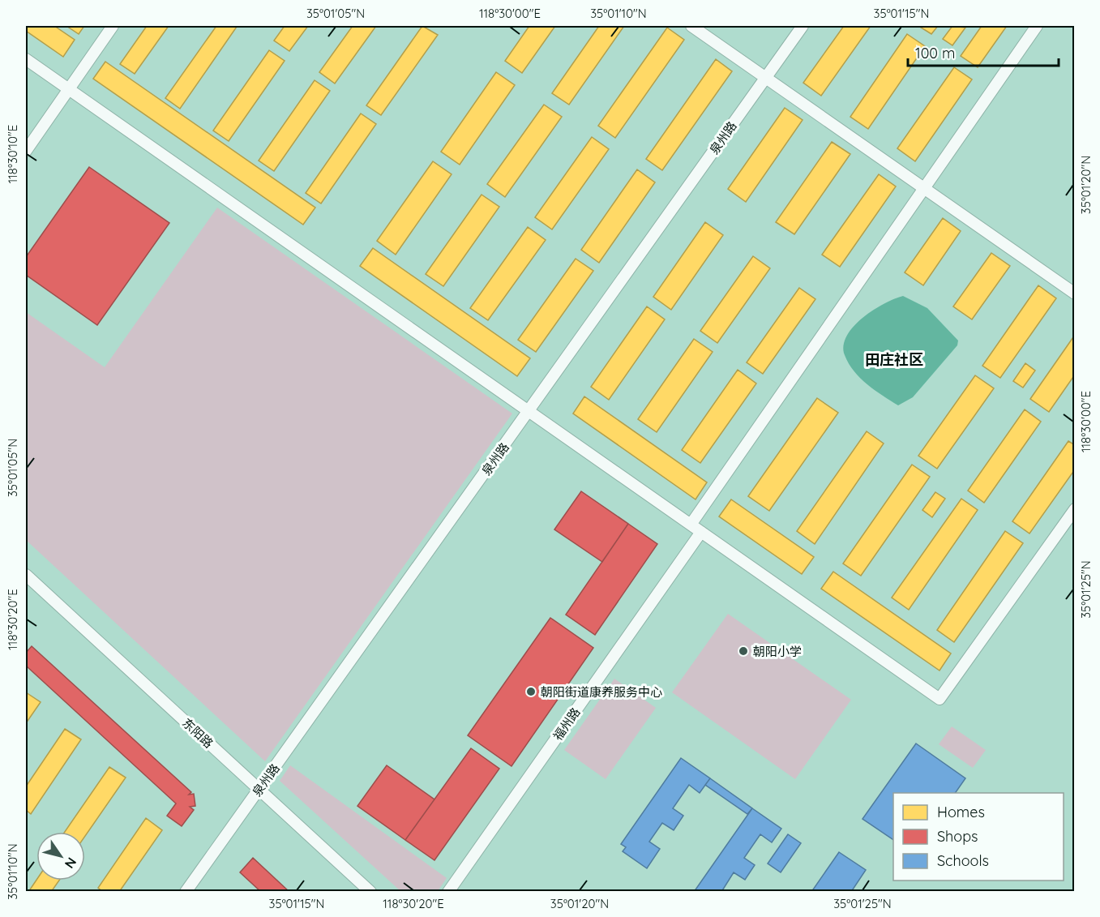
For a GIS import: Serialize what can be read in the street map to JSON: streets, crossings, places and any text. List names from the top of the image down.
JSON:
{
  "streets": {
    "street": ["泉州路", "福州路", "东阳路"]
  },
  "crossings": [
    ["泉州路", "东阳路"]
  ],
  "districts": ["田庄社区"],
  "places": ["朝阳小学", "朝阳街道康养服务中心"],
  "legend": ["Homes", "Shops", "Schools"],
  "scale_bar": "100 m",
  "north": "bottom right",
  "coordinates": [
    "35°01'05\"N",
    "118°30'00\"E",
    "35°01'10\"N",
    "35°01'15\"N",
    "118°30'10\"E",
    "35°01'20\"N",
    "35°01'25\"N",
    "118°30'20\"E"
  ]
}
